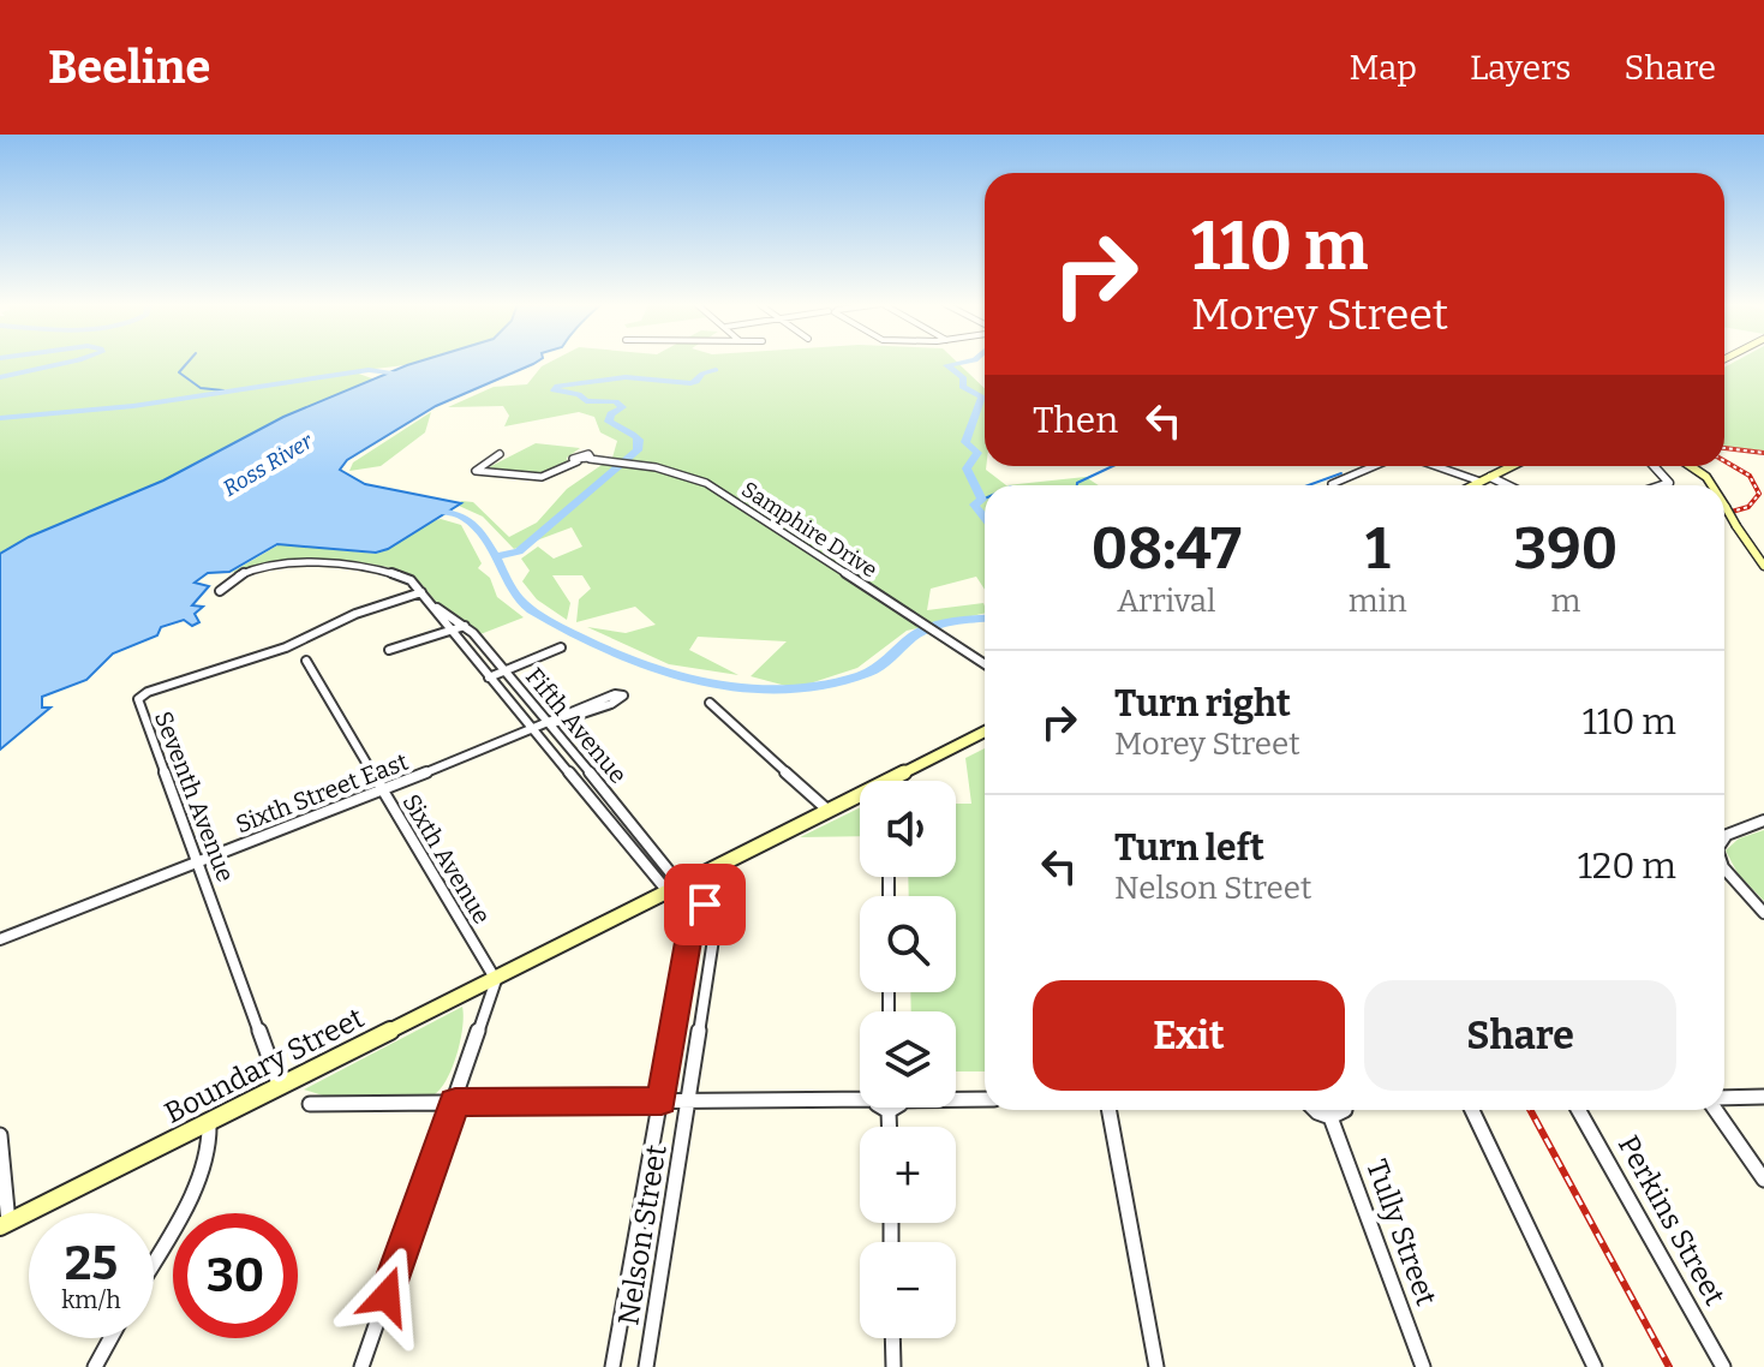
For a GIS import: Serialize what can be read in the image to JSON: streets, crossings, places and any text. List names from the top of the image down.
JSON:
{
  "streets": {
    "main road": ["Boundary Street"],
    "street": [
      "Samphire Drive",
      "Fifth Avenue",
      "Sixth Street East",
      "Seventh Avenue",
      "Sixth Avenue",
      "Perkins Street",
      "Tully Street",
      "Nelson Street"
    ]
  },
  "crossings": [
    ["Fifth Avenue", "Sixth Street East"],
    ["Fifth Avenue", "Seventh Avenue"],
    ["Fifth Avenue", "Boundary Street"],
    ["Sixth Street East", "Seventh Avenue"],
    ["Sixth Street East", "Sixth Avenue"],
    ["Seventh Avenue", "Boundary Street"],
    ["Sixth Avenue", "Boundary Street"]
  ],
  "water": ["Ross River"],
  "page": {
    "header": "Beeline",
    "nav": ["Map", "Layers", "Share"],
    "turn": ["110 m", "Morey Street"],
    "then": "Then",
    "eta": [
      "08:47",
      "Arrival",
      "1",
      "min",
      "390",
      "m"
    ],
    "list": [
      {
        "name": "Turn right",
        "note": "Morey Street",
        "value": "110 m"
      },
      {
        "name": "Turn left",
        "note": "Nelson Street",
        "value": "120 m"
      }
    ],
    "map_buttons": ["+", "−"],
    "buttons": ["Exit", "Share"],
    "speed": "25 km/h",
    "limit": "30"
  }
}
